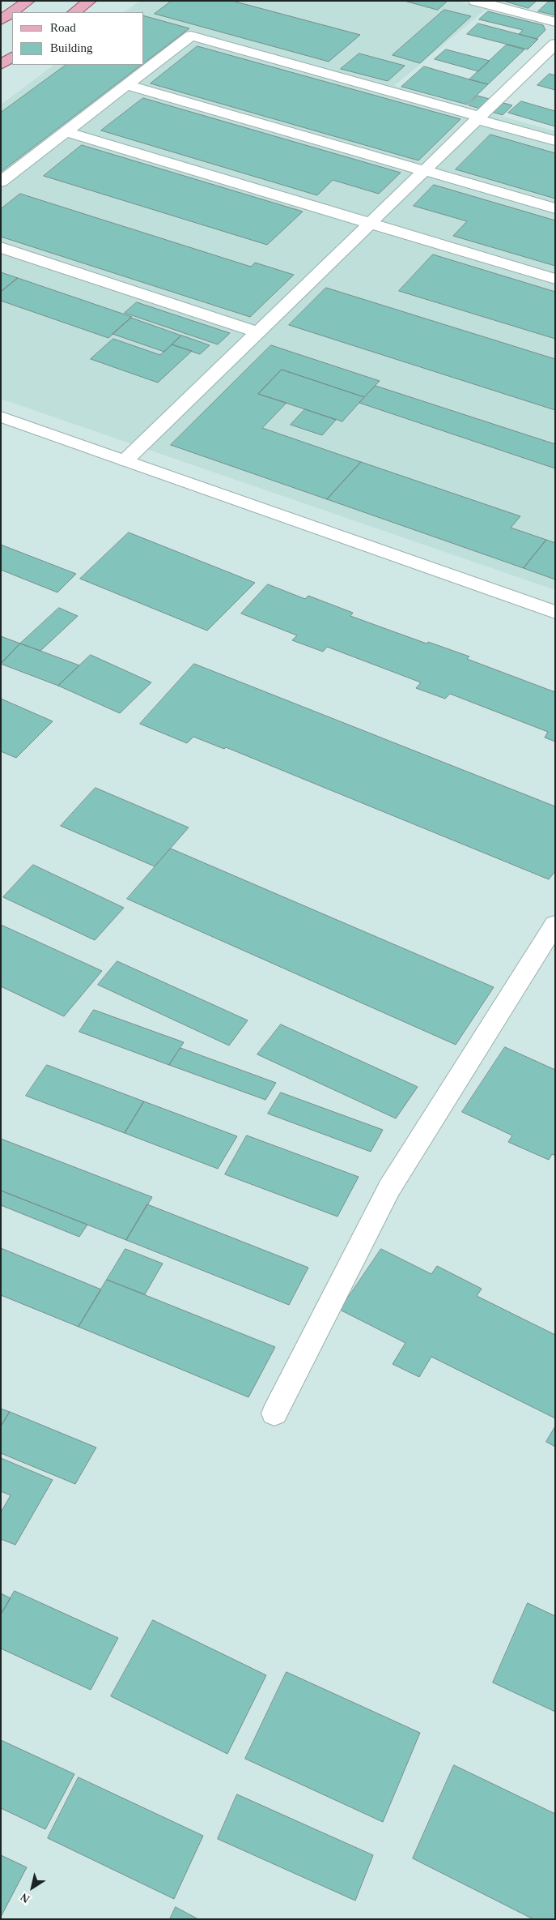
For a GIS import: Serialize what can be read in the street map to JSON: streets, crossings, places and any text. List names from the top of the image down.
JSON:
{
  "legend": ["Road", "Building"],
  "north": "bottom left"
}
